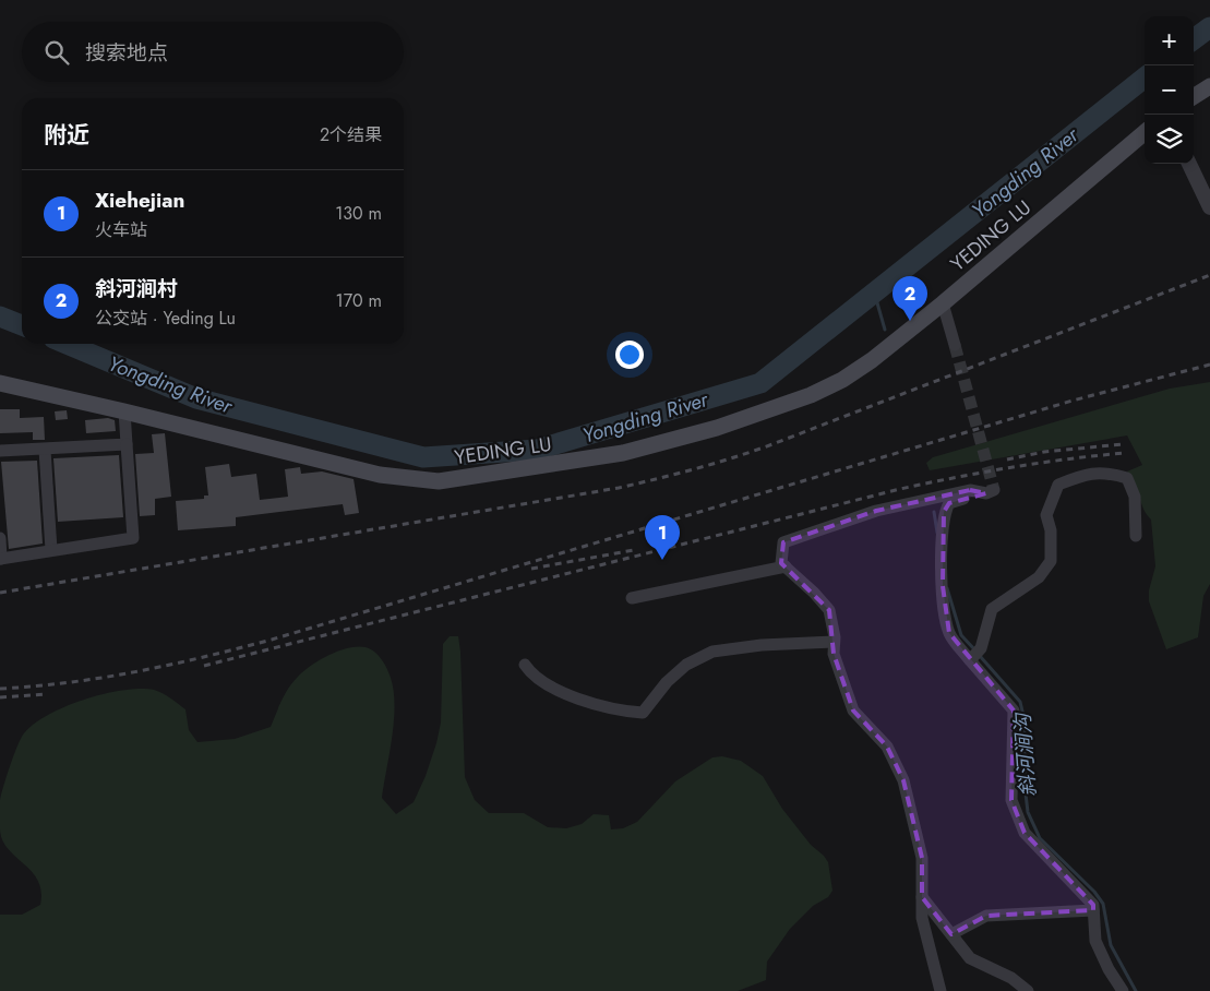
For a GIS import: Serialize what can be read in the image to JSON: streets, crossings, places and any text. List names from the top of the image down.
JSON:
{
  "streets": {
    "main road": ["YEDING LU"]
  },
  "water": ["Yongding River", "斜河涧沟"],
  "page": {
    "map_buttons": ["+", "−"],
    "search": "搜索地点",
    "heading": ["附近", "2个结果"],
    "list": [
      {
        "mark": "1",
        "name": "Xiehejian",
        "note": "火车站",
        "value": "130 m"
      },
      {
        "mark": "2",
        "name": "斜河涧村",
        "note": "公交站 · Yeding Lu",
        "value": "170 m"
      }
    ],
    "pins": ["2", "1"]
  }
}
